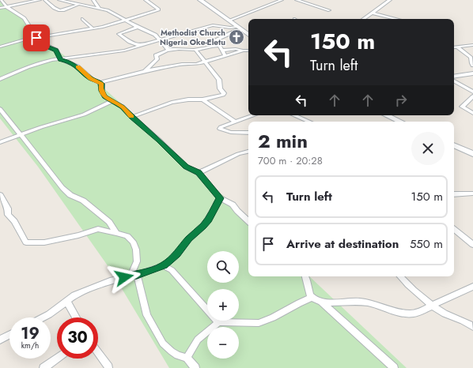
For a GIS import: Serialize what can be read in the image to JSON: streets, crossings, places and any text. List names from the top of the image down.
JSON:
{
  "places": {
    "church": ["Methodist Church Nigeria Oke-Eletu"]
  },
  "page": {
    "turn": ["150 m", "Turn left"],
    "heading": ["2 min", "700 m · 20:28"],
    "list": [
      {
        "name": "Turn left",
        "value": "150 m"
      },
      {
        "name": "Arrive at destination",
        "value": "550 m"
      }
    ],
    "map_buttons": ["+", "−"],
    "speed": "19 km/h",
    "limit": "30"
  }
}
